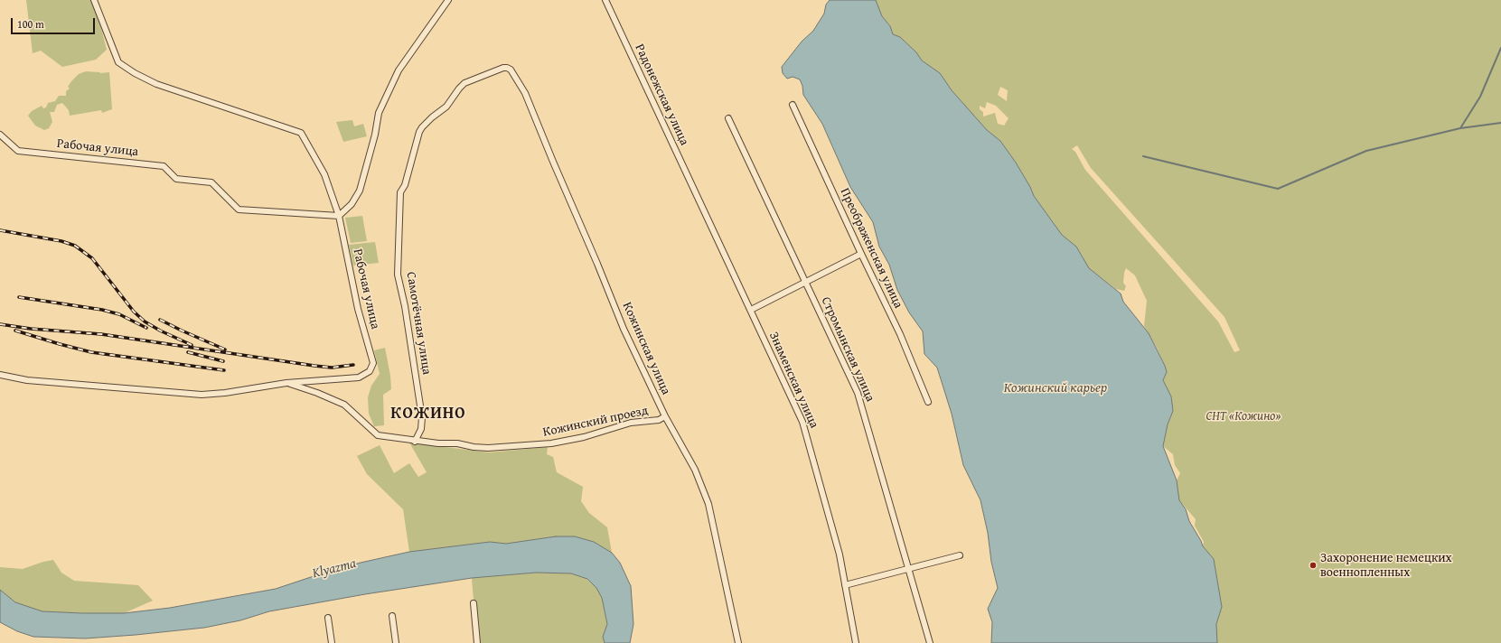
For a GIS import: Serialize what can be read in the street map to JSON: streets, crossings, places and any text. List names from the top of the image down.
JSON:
{
  "streets": {
    "street": [
      "Радонежская улица",
      "Рабочая улица",
      "Преображенская улица",
      "Самотёчная улица",
      "Кожинская улица",
      "Стромынская улица",
      "Знаменская улица",
      "Кожинский проезд"
    ]
  },
  "crossings": [
    ["Радонежская улица", "Знаменская улица"],
    ["Рабочая улица", "Кожинский проезд"],
    ["Самотёчная улица", "Кожинская улица"],
    ["Самотёчная улица", "Кожинский проезд"],
    ["Кожинская улица", "Кожинский проезд"]
  ],
  "districts": ["КОЖИНО"],
  "water": ["Кожинский карьер", "Klyazma"],
  "parks": ["СНТ «Кожино»"],
  "places": ["Захоронение немецких военнопленных"],
  "scale_bar": "100 m"
}
